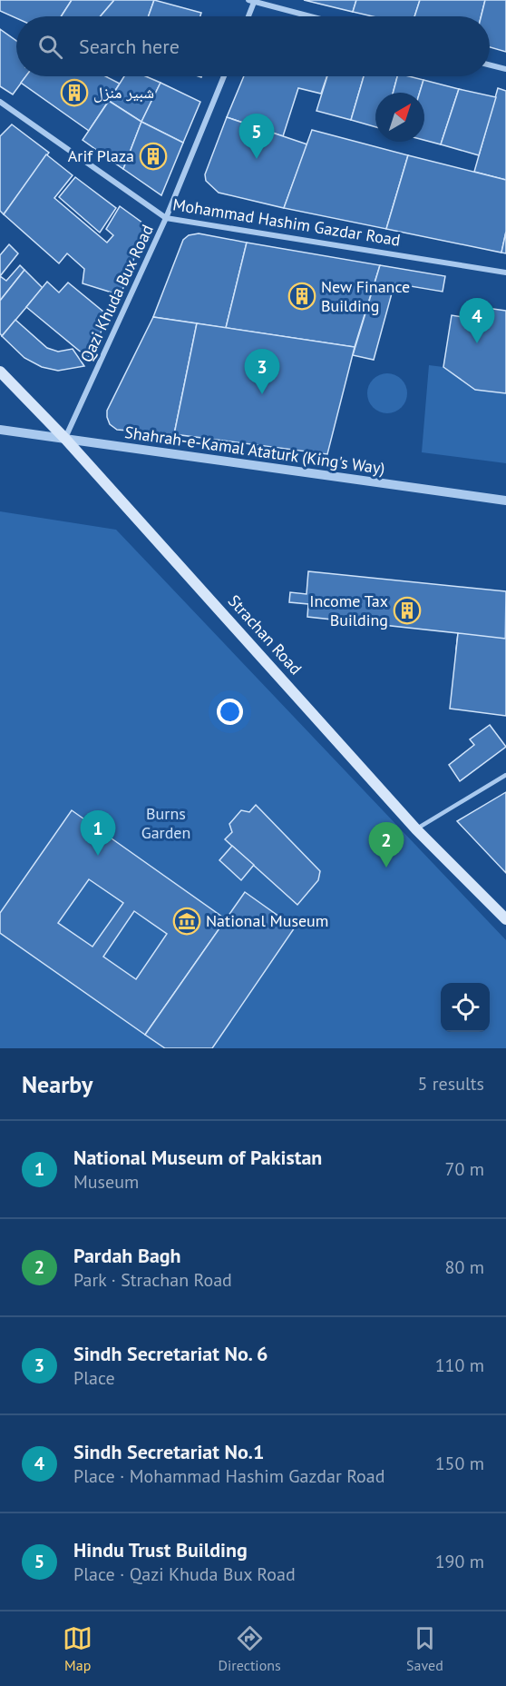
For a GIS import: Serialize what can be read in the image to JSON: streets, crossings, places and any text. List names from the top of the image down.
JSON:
{
  "streets": {
    "main road": ["Strachan Road"],
    "street": ["Mohammad Hashim Gazdar Road", "Qazi Khuda Bux Road", "Shahrah-e-Kamal Ataturk (King's Way)"]
  },
  "crossings": [
    ["Mohammad Hashim Gazdar Road", "Qazi Khuda Bux Road"],
    ["Qazi Khuda Bux Road", "Shahrah-e-Kamal Ataturk (King's Way)"],
    ["Qazi Khuda Bux Road", "Strachan Road"],
    ["Shahrah-e-Kamal Ataturk (King's Way)", "Strachan Road"]
  ],
  "parks": ["Burns Garden"],
  "places": {
    "building": [
      "شبیر منزل",
      "Arif Plaza",
      "New Finance Building",
      "Income Tax Building"
    ],
    "museum": ["National Museum"]
  },
  "north": "top right",
  "page": {
    "search": "Search here",
    "pins": [
      "5",
      "4",
      "3",
      "1",
      "2"
    ],
    "heading": ["Nearby", "5 results"],
    "list": [
      {
        "mark": "1",
        "name": "National Museum of Pakistan",
        "note": "Museum",
        "value": "70 m"
      },
      {
        "mark": "2",
        "name": "Pardah Bagh",
        "note": "Park · Strachan Road",
        "value": "80 m"
      },
      {
        "mark": "3",
        "name": "Sindh Secretariat No. 6",
        "note": "Place",
        "value": "110 m"
      },
      {
        "mark": "4",
        "name": "Sindh Secretariat No.1",
        "note": "Place · Mohammad Hashim Gazdar Road",
        "value": "150 m"
      },
      {
        "mark": "5",
        "name": "Hindu Trust Building",
        "note": "Place · Qazi Khuda Bux Road",
        "value": "190 m"
      }
    ],
    "nav": ["Map", "Directions", "Saved"]
  }
}
